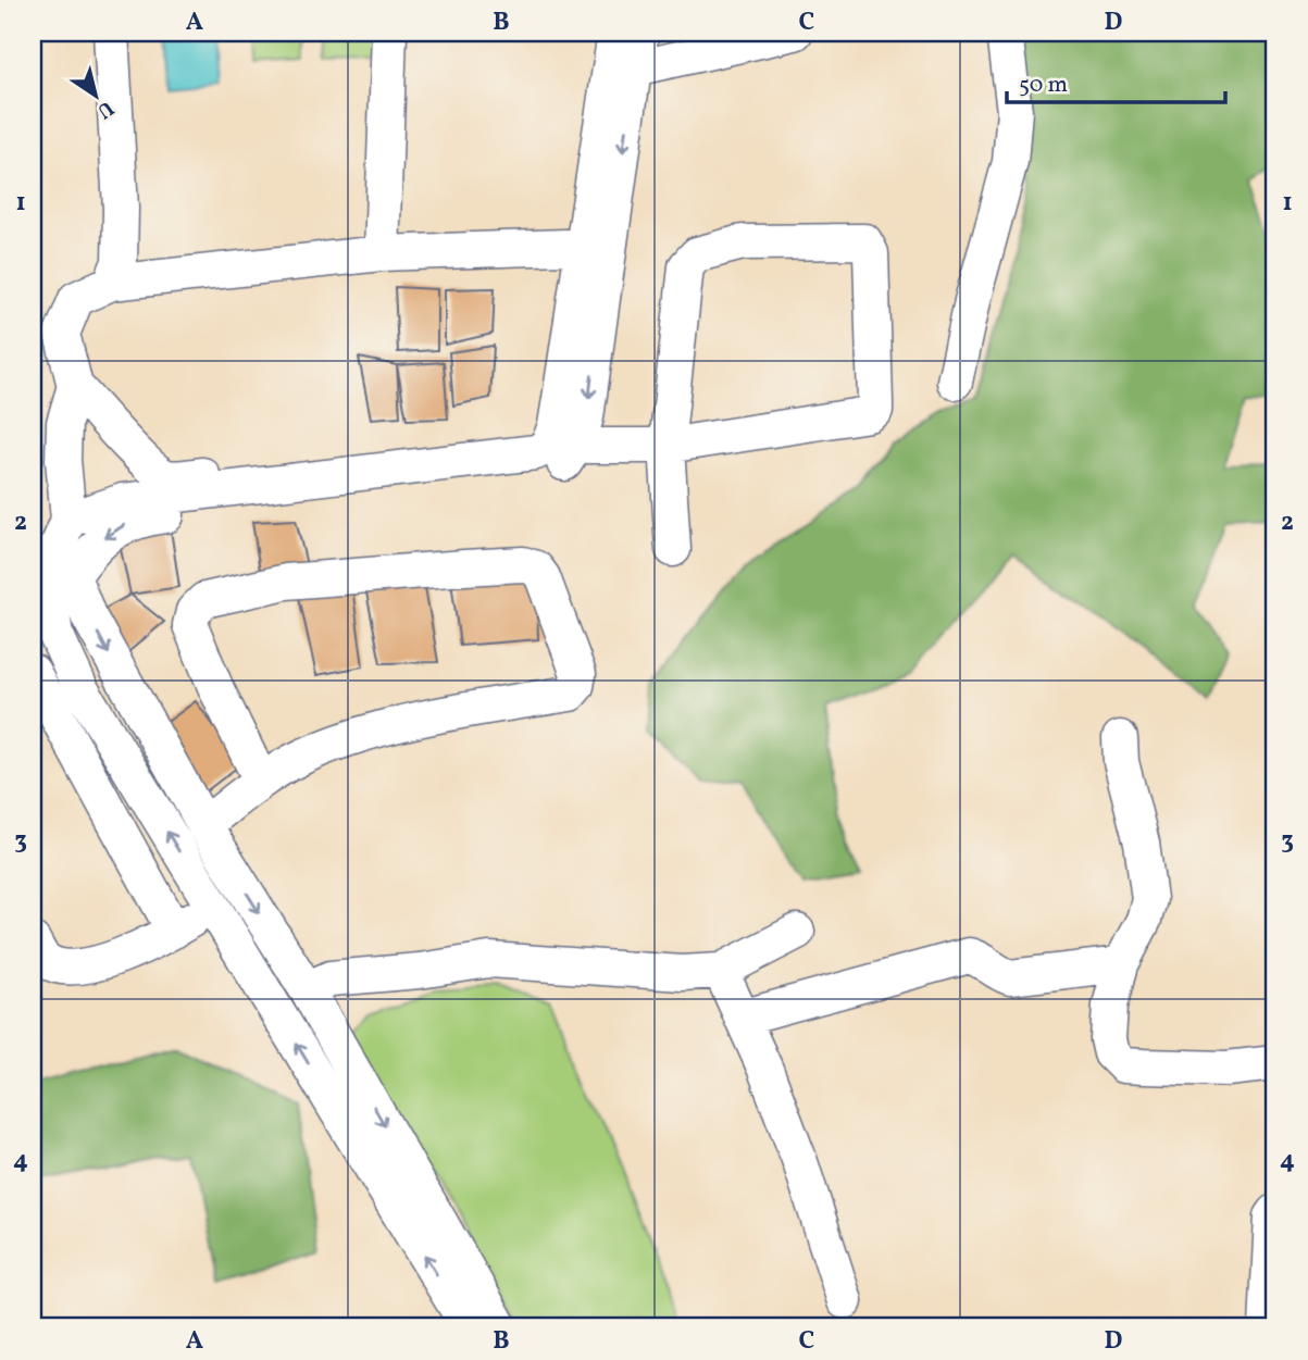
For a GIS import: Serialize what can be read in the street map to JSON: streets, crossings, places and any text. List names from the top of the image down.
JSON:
{
  "scale_bar": "50 m",
  "north": "bottom right",
  "grid": {
    "columns": [
      "A",
      "B",
      "C",
      "D"
    ],
    "rows": [
      "1",
      "2",
      "3",
      "4"
    ]
  }
}
